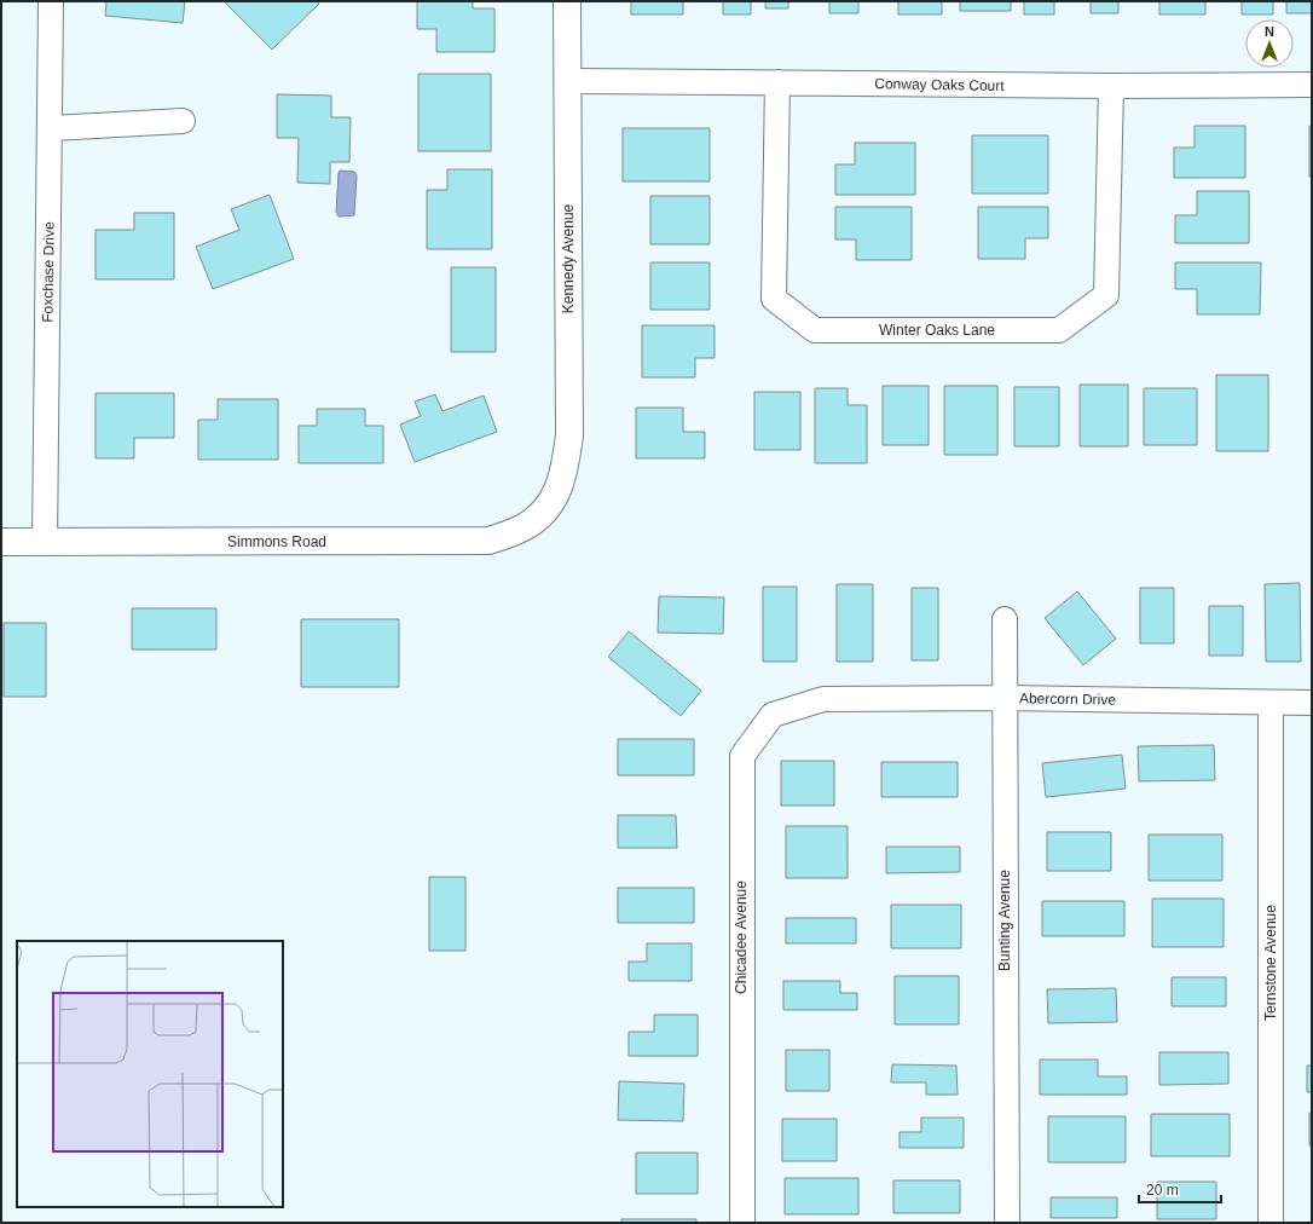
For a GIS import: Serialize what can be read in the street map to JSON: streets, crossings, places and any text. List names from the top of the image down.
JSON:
{
  "streets": {
    "street": [
      "Conway Oaks Court",
      "Kennedy Avenue",
      "Foxchase Drive",
      "Winter Oaks Lane",
      "Simmons Road",
      "Abercorn Drive",
      "Bunting Avenue",
      "Chicadee Avenue",
      "Ternstone Avenue"
    ]
  },
  "crossings": [
    ["Conway Oaks Court", "Kennedy Avenue"],
    ["Conway Oaks Court", "Winter Oaks Lane"],
    ["Kennedy Avenue", "Simmons Road"],
    ["Foxchase Drive", "Simmons Road"],
    ["Abercorn Drive", "Bunting Avenue"],
    ["Abercorn Drive", "Chicadee Avenue"],
    ["Abercorn Drive", "Ternstone Avenue"]
  ],
  "scale_bar": "20 m",
  "north": "top"
}
